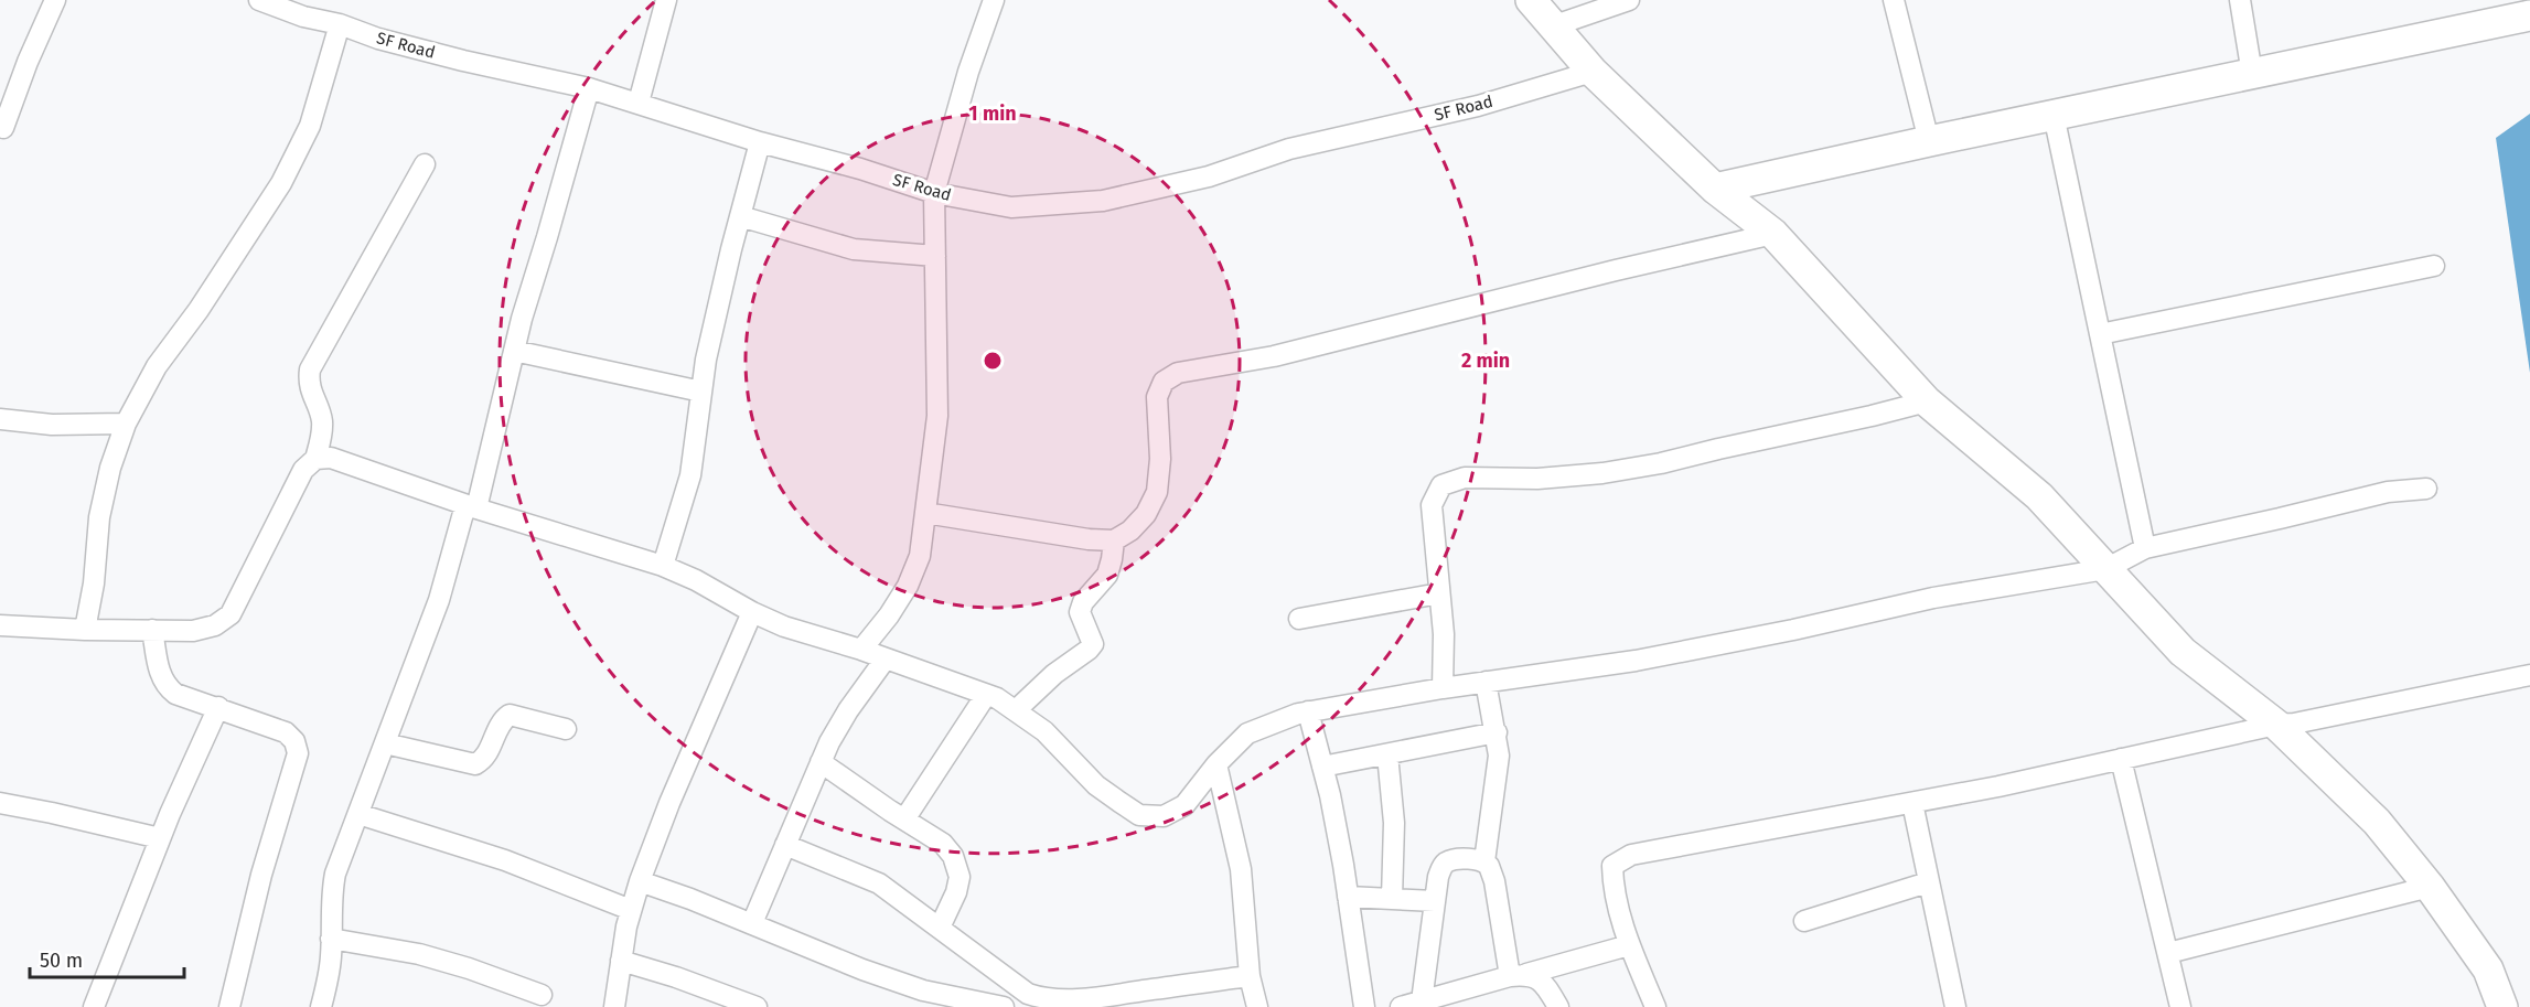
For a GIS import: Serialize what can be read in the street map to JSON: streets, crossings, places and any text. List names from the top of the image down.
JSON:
{
  "streets": {
    "street": ["SF Road"]
  },
  "scale_bar": "50 m",
  "rings": ["1 min", "2 min"]
}
